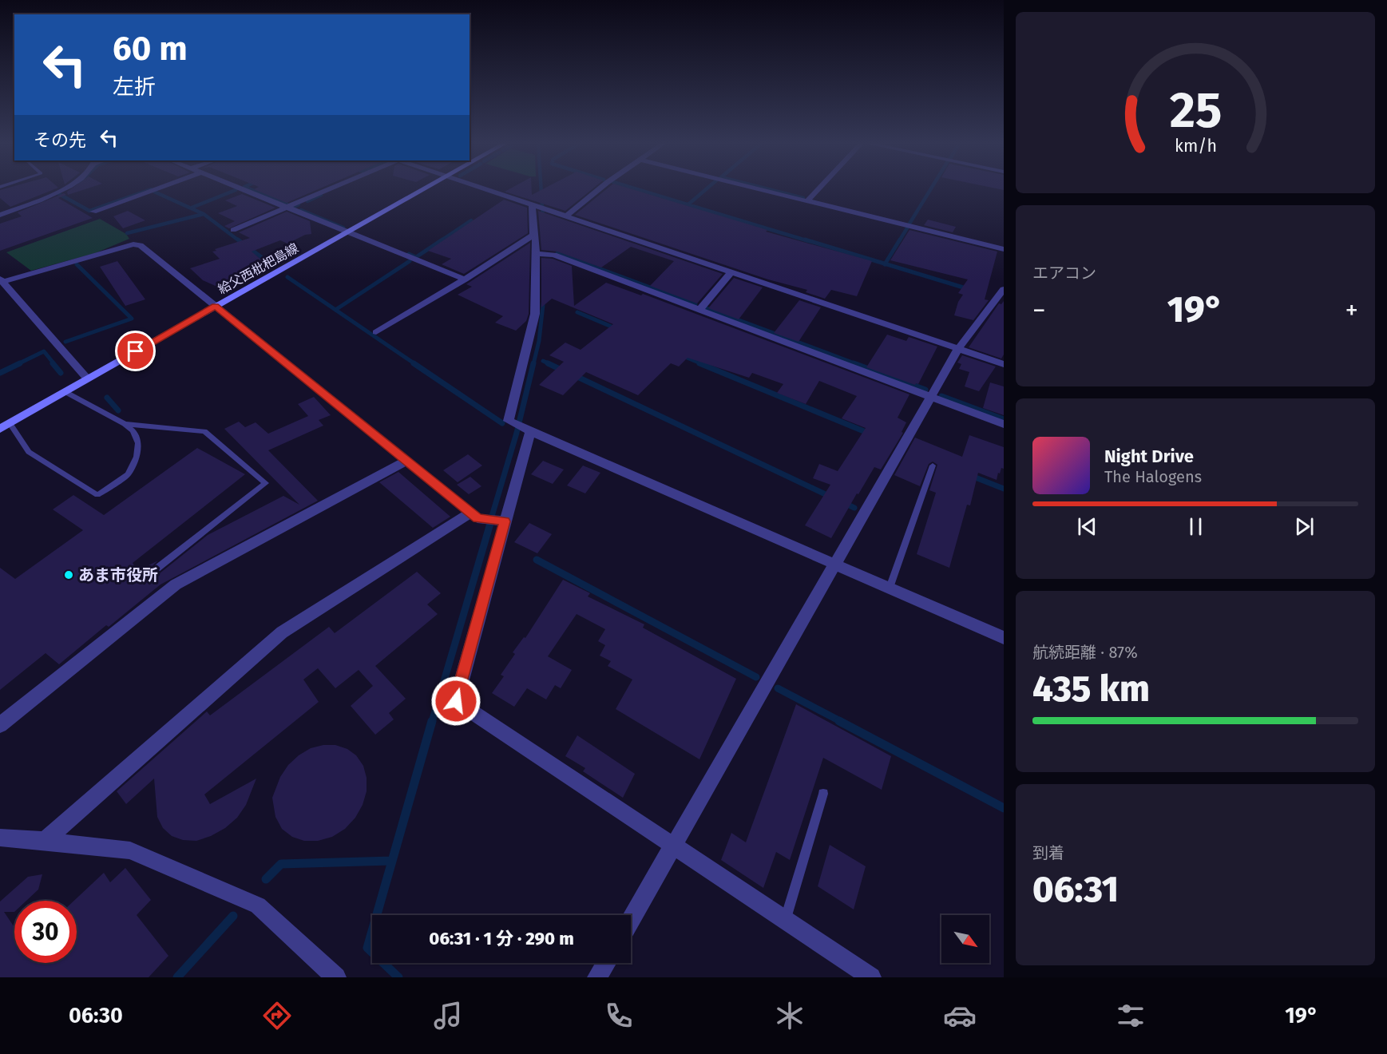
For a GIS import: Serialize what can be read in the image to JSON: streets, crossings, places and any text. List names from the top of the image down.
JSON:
{
  "streets": {
    "main road": ["給父西枇杷島線"]
  },
  "places": ["あま市役所"],
  "north": "bottom right",
  "page": {
    "turn": ["60 m", "左折"],
    "then": "その先",
    "tile": [
      "エアコン",
      ["航続距離 · 87%", "435 km"],
      ["到着", "06:31"]
    ],
    "heat": ["−", "19°", "+"],
    "song": ["Night Drive", "The Halogens"],
    "limit": "30",
    "trip": "06:31 · 1 分 · 290 m",
    "tabs": ["06:30", "19°"],
    "gauge": ["25", "km/h"]
  }
}
